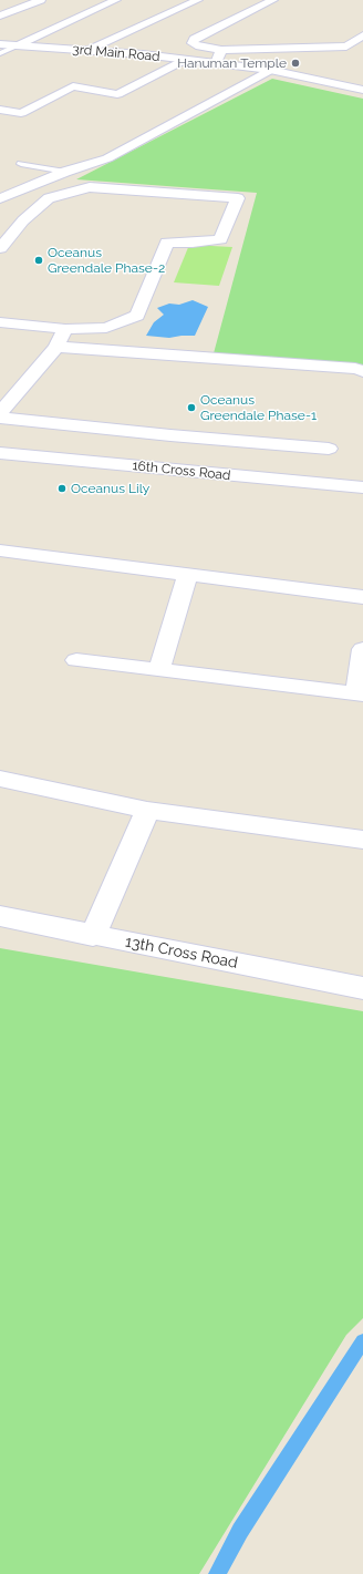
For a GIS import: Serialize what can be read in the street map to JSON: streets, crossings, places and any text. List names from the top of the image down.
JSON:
{
  "streets": {
    "street": ["3rd Main Road", "16th Cross Road", "13th Cross Road"]
  },
  "places": [
    "Hanuman Temple",
    "Oceanus Greendale Phase-2",
    "Oceanus Greendale Phase-1",
    "Oceanus Lily"
  ]
}
